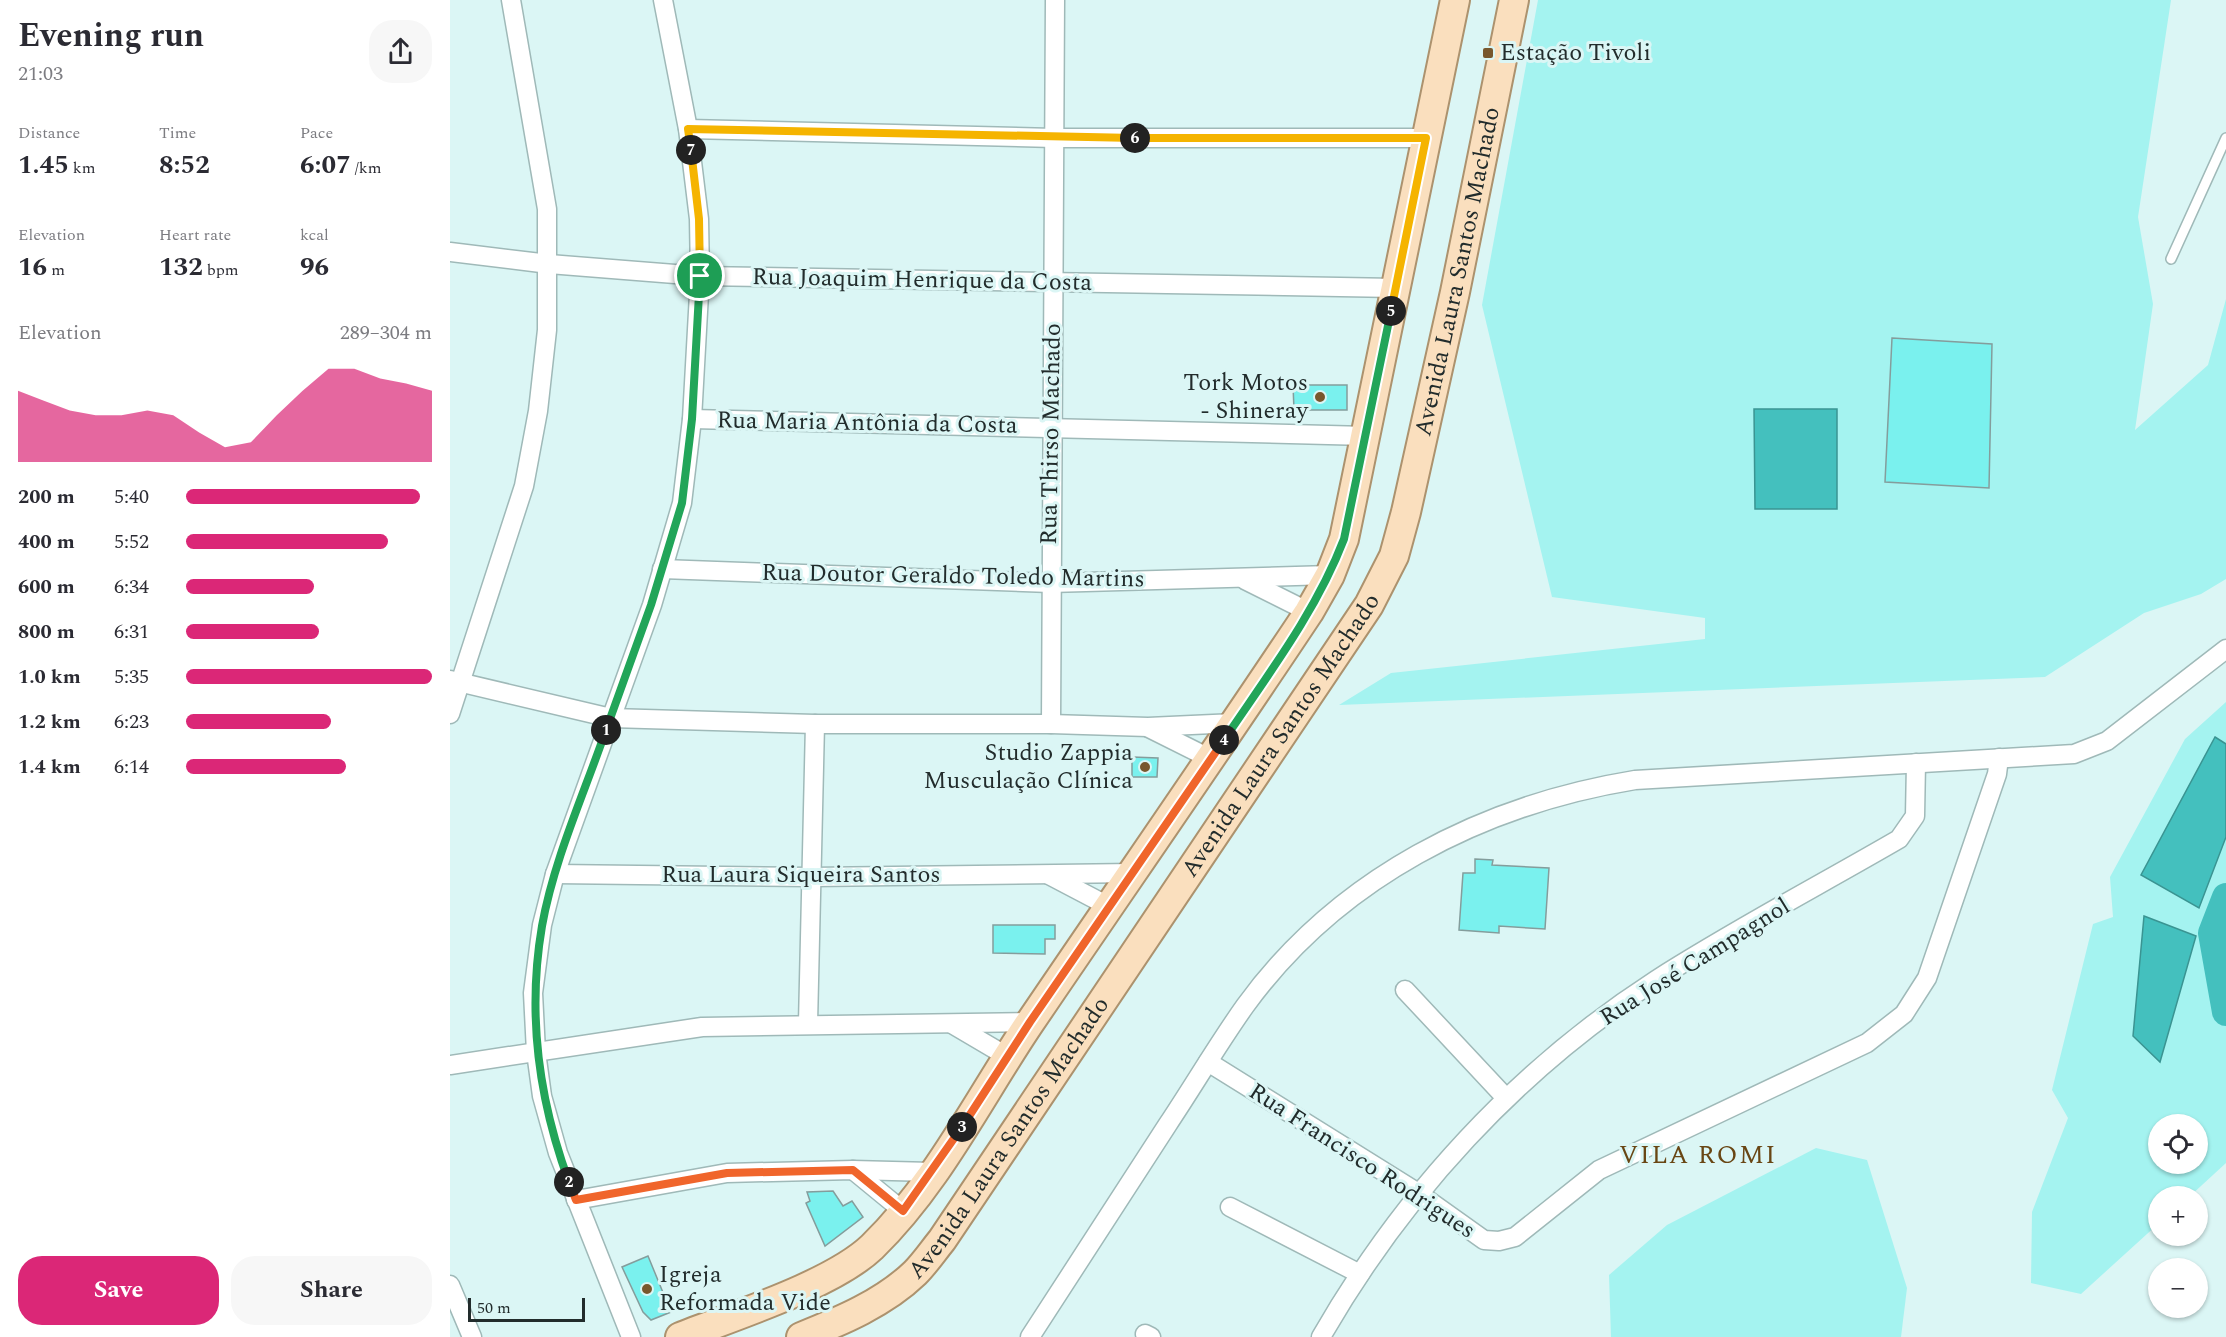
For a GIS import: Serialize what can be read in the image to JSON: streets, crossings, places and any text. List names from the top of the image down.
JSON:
{
  "streets": {
    "main road": ["Avenida Laura Santos Machado"],
    "street": [
      "Rua Joaquim Henrique da Costa",
      "Rua Maria Antônia da Costa",
      "Rua Thirso Machado",
      "Rua Doutor Geraldo Toledo Martins",
      "Rua Laura Siqueira Santos",
      "Rua José Campagnol",
      "Rua Francisco Rodrigues"
    ]
  },
  "crossings": [
    ["Avenida Laura Santos Machado", "Rua Joaquim Henrique da Costa"],
    ["Avenida Laura Santos Machado", "Rua Maria Antônia da Costa"],
    ["Avenida Laura Santos Machado", "Rua Doutor Geraldo Toledo Martins"],
    ["Avenida Laura Santos Machado", "Rua Laura Siqueira Santos"],
    ["Rua Joaquim Henrique da Costa", "Rua Thirso Machado"],
    ["Rua Maria Antônia da Costa", "Rua Thirso Machado"],
    ["Rua Thirso Machado", "Rua Doutor Geraldo Toledo Martins"],
    ["Rua José Campagnol", "Rua Francisco Rodrigues"]
  ],
  "districts": ["VILA ROMI"],
  "places": {
    "transit": ["Estação Tivoli"],
    "other": ["Tork Motos - Shineray", "Studio Zappia Musculação Clínica", "Igreja Reformada Vide"]
  },
  "scale_bar": "50 m",
  "page": {
    "heading": ["Evening run", "21:03"],
    "stats": [
      ["Distance", "1.45 km"],
      ["Time", "8:52"],
      ["Pace", "6:07 /km"],
      ["Elevation", "16 m"],
      ["Heart rate", "132 bpm"],
      ["kcal", "96"]
    ],
    "pins": [
      "6",
      "7",
      "5",
      "1",
      "4",
      "3",
      "2"
    ],
    "chart": ["Elevation", "289–304 m"],
    "list": [
      {
        "name": "200 m",
        "note": "5:40"
      },
      {
        "name": "400 m",
        "note": "5:52"
      },
      {
        "name": "600 m",
        "note": "6:34"
      },
      {
        "name": "800 m",
        "note": "6:31"
      },
      {
        "name": "1.0 km",
        "note": "5:35"
      },
      {
        "name": "1.2 km",
        "note": "6:23"
      },
      {
        "name": "1.4 km",
        "note": "6:14"
      }
    ],
    "map_buttons": ["+", "−"],
    "buttons": ["Save", "Share"],
    "scale": "50 m"
  }
}
